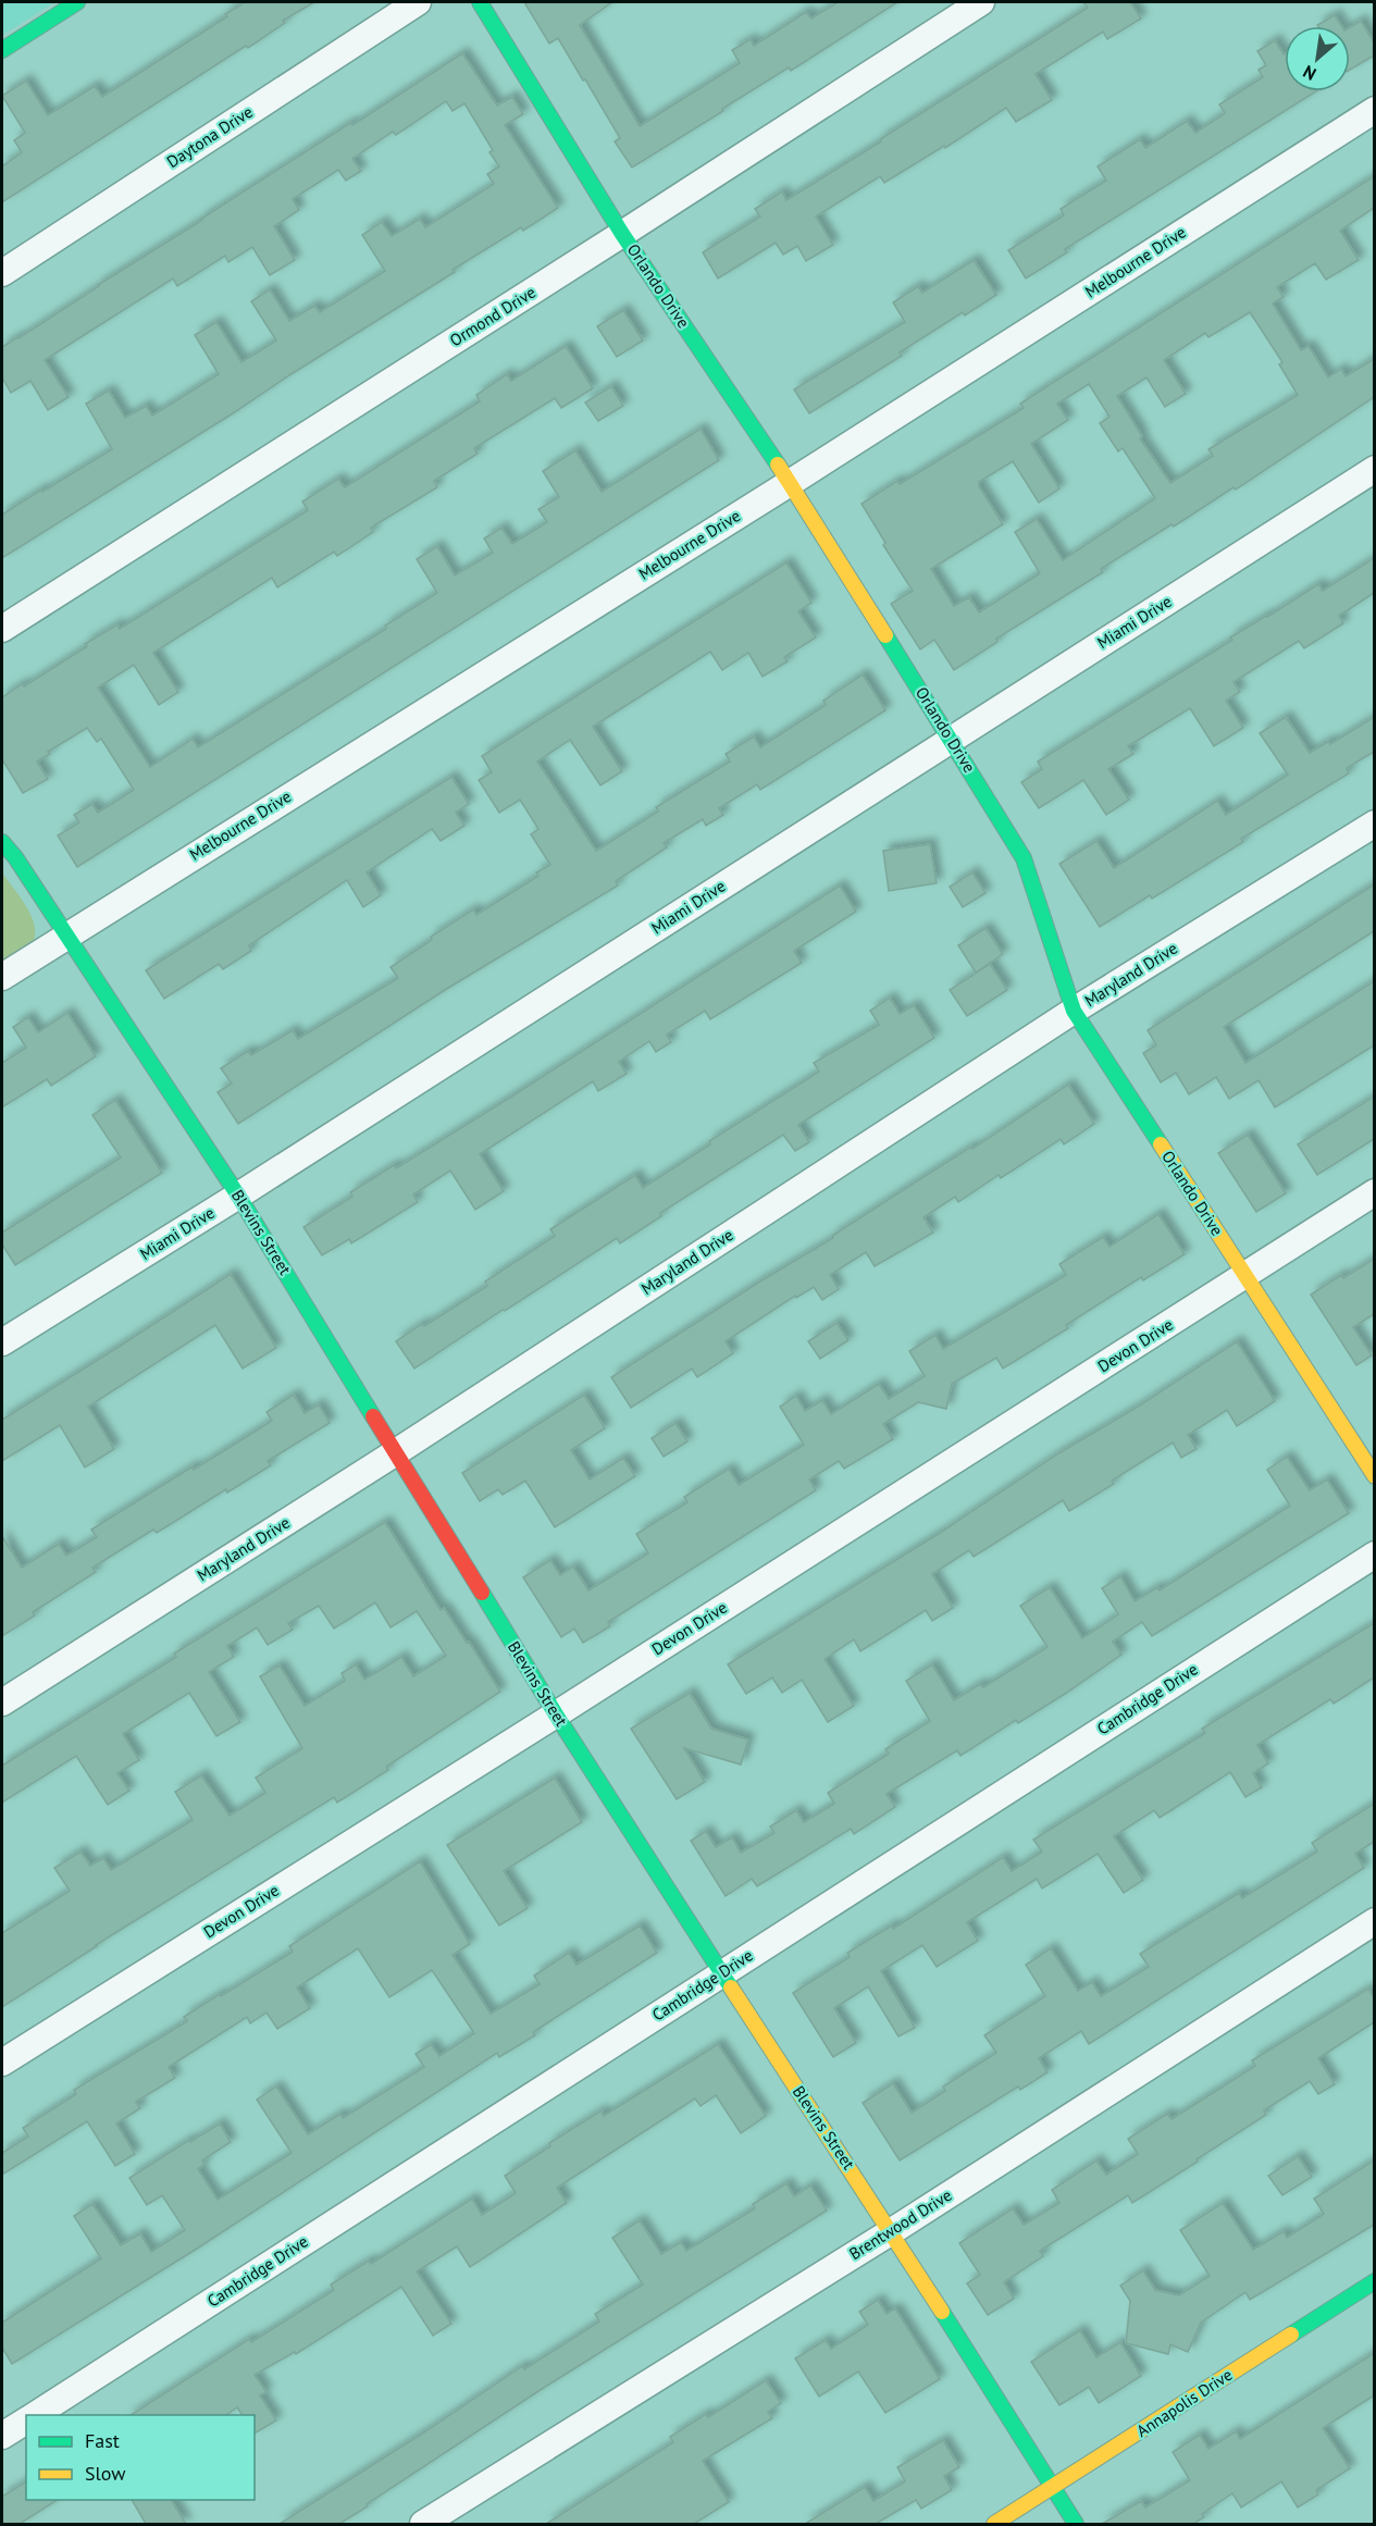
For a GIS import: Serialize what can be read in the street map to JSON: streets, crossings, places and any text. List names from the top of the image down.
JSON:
{
  "streets": {
    "street": [
      "Daytona Drive",
      "Melbourne Drive",
      "Orlando Drive",
      "Ormond Drive",
      "Miami Drive",
      "Maryland Drive",
      "Blevins Street",
      "Devon Drive",
      "Cambridge Drive",
      "Brentwood Drive",
      "Annapolis Drive"
    ]
  },
  "crossings": [
    ["Melbourne Drive", "Orlando Drive"],
    ["Melbourne Drive", "Blevins Street"],
    ["Orlando Drive", "Ormond Drive"],
    ["Orlando Drive", "Miami Drive"],
    ["Orlando Drive", "Maryland Drive"],
    ["Orlando Drive", "Devon Drive"],
    ["Miami Drive", "Blevins Street"],
    ["Maryland Drive", "Blevins Street"],
    ["Blevins Street", "Devon Drive"],
    ["Blevins Street", "Cambridge Drive"],
    ["Blevins Street", "Brentwood Drive"],
    ["Blevins Street", "Annapolis Drive"]
  ],
  "legend": ["Fast", "Slow"],
  "north": "bottom left"
}
